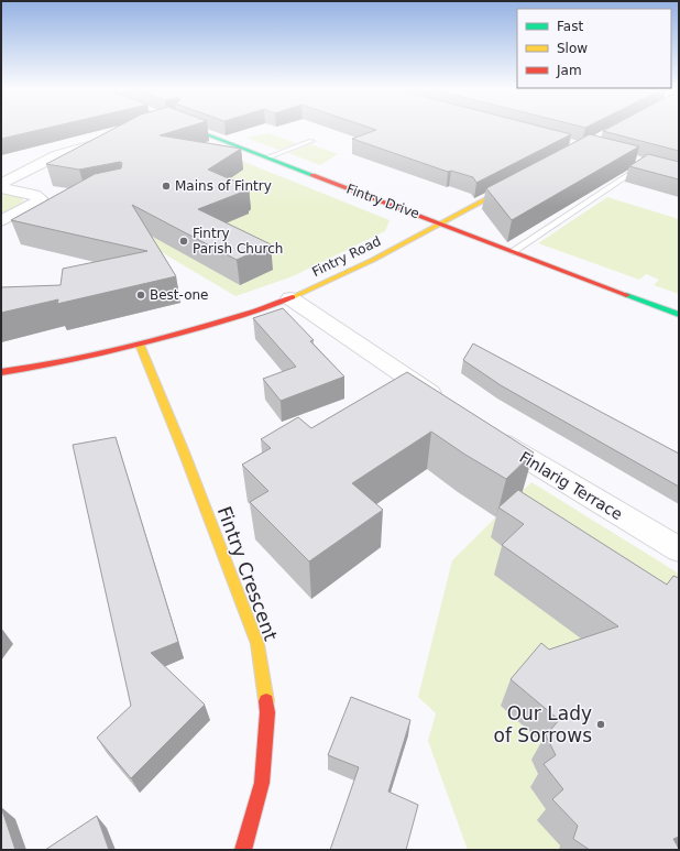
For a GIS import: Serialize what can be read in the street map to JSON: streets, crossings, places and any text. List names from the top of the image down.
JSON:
{
  "streets": {
    "street": [
      "Fintry Drive",
      "Fintry Road",
      "Finlarig Terrace",
      "Fintry Crescent"
    ]
  },
  "crossings": [
    ["Fintry Drive", "Fintry Road"],
    ["Fintry Road", "Fintry Crescent"]
  ],
  "places": [
    "Mains of Fintry",
    "Fintry Parish Church",
    "Best-one",
    "Our Lady of Sorrows"
  ],
  "legend": ["Fast", "Slow", "Jam"]
}
